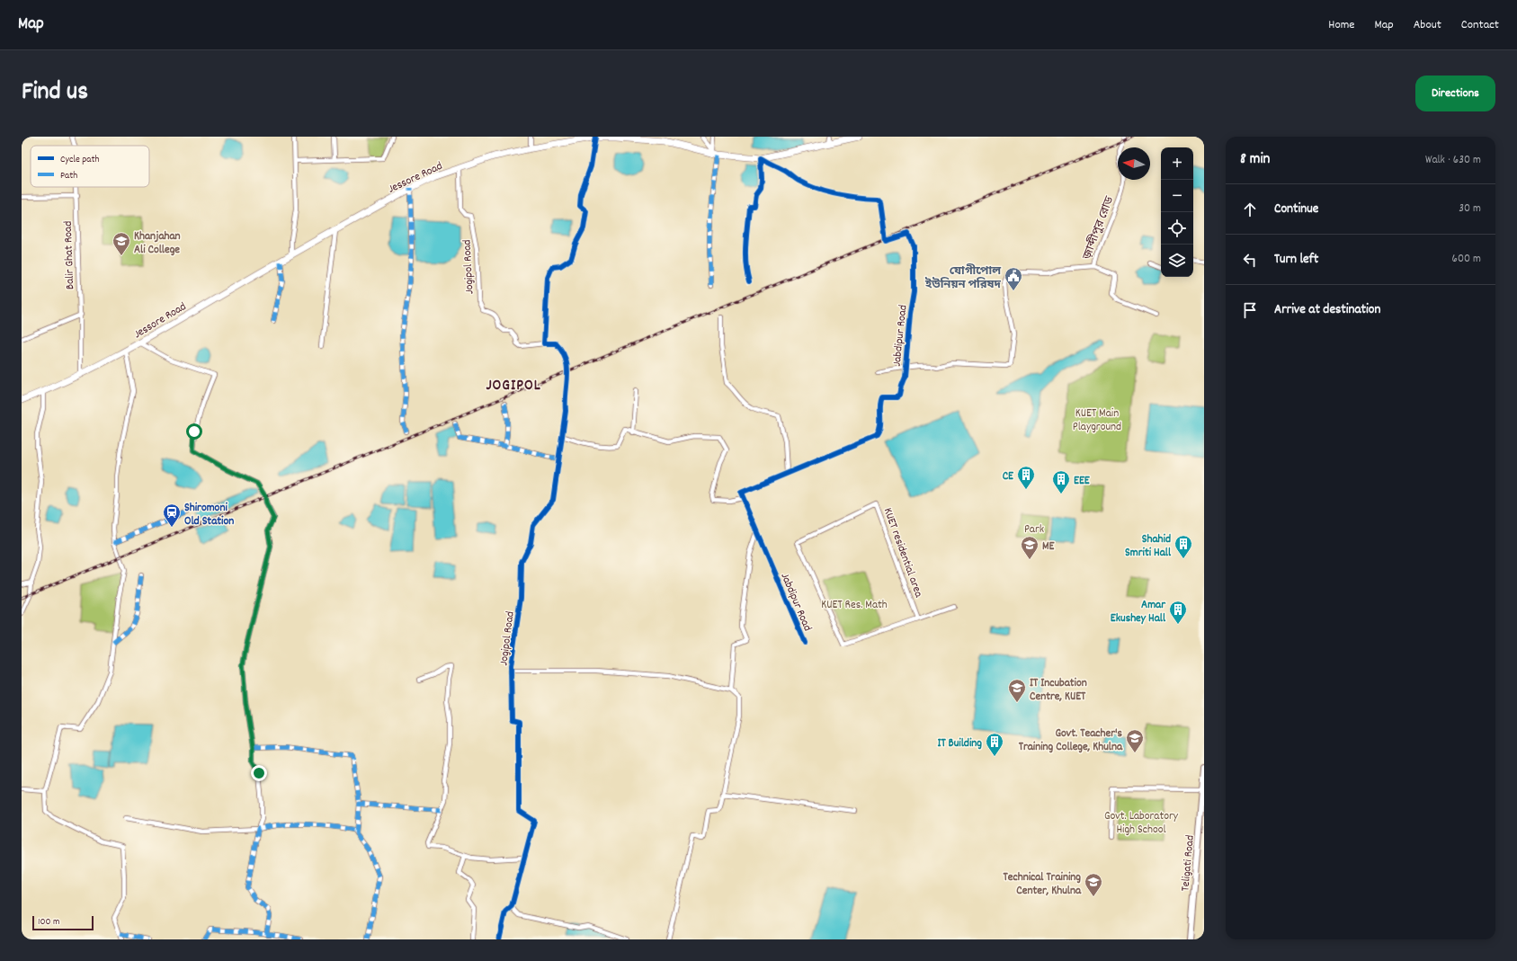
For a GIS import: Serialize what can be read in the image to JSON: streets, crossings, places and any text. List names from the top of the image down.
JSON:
{
  "streets": {
    "highway": ["Jessore Road"],
    "main road": ["Teligati Road"],
    "street": [
      "জ়াব্দীপুর রোড",
      "Balir Ghat Road",
      "Jogipol Road",
      "Jabdipur Road",
      "KUET residential area"
    ]
  },
  "crossings": [
    ["Jessore Road", "Balir Ghat Road"],
    ["Jessore Road", "Jogipol Road"],
    ["Jessore Road", "Jabdipur Road"],
    ["জ়াব্দীপুর রোড", "Jabdipur Road"]
  ],
  "districts": ["JOGIPOL"],
  "parks": [
    "KUET Main Playground",
    "Park",
    "KUET Res. Math",
    "Govt. Laboratory High School"
  ],
  "places": {
    "school or university": [
      "Khanjahan Ali College",
      "ME",
      "IT Incubation Centre, KUET",
      "Govt. Teacher's Training College, Khulna",
      "Technical Training Center, Khulna"
    ],
    "public building": ["যোগীপোল ইউনিয়ন পরিষদ"],
    "building": [
      "CE",
      "EEE",
      "Shahid Smriti Hall",
      "Amar Ekushey Hall",
      "IT Building"
    ],
    "station": ["Shiromoni Old Station"]
  },
  "legend": ["Cycle path", "Path"],
  "scale_bar": "100 m",
  "north": "left",
  "page": {
    "header": "Map",
    "nav": [
      "Home",
      "Map",
      "About",
      "Contact"
    ],
    "title": "Find us",
    "buttons": "Directions",
    "heading": ["8 min", "Walk · 630 m"],
    "map_buttons": ["+", "−"],
    "list": [
      ["Continue", "30 m"],
      ["Turn left", "600 m"],
      "Arrive at destination"
    ],
    "scale": "100 m"
  }
}
